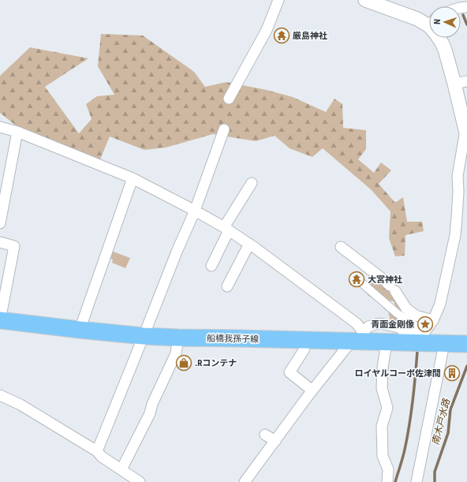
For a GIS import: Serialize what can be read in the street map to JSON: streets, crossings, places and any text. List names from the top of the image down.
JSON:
{
  "streets": {
    "main road": ["船橋我孫子線"]
  },
  "water": ["南木戸水路"],
  "places": {
    "temple": ["厳島神社", "大宮神社"],
    "place": ["青面金剛像"],
    "shop": [".Rコンテナ"],
    "building": ["ロイヤルコーポ佐津間"]
  },
  "north": "left"
}
